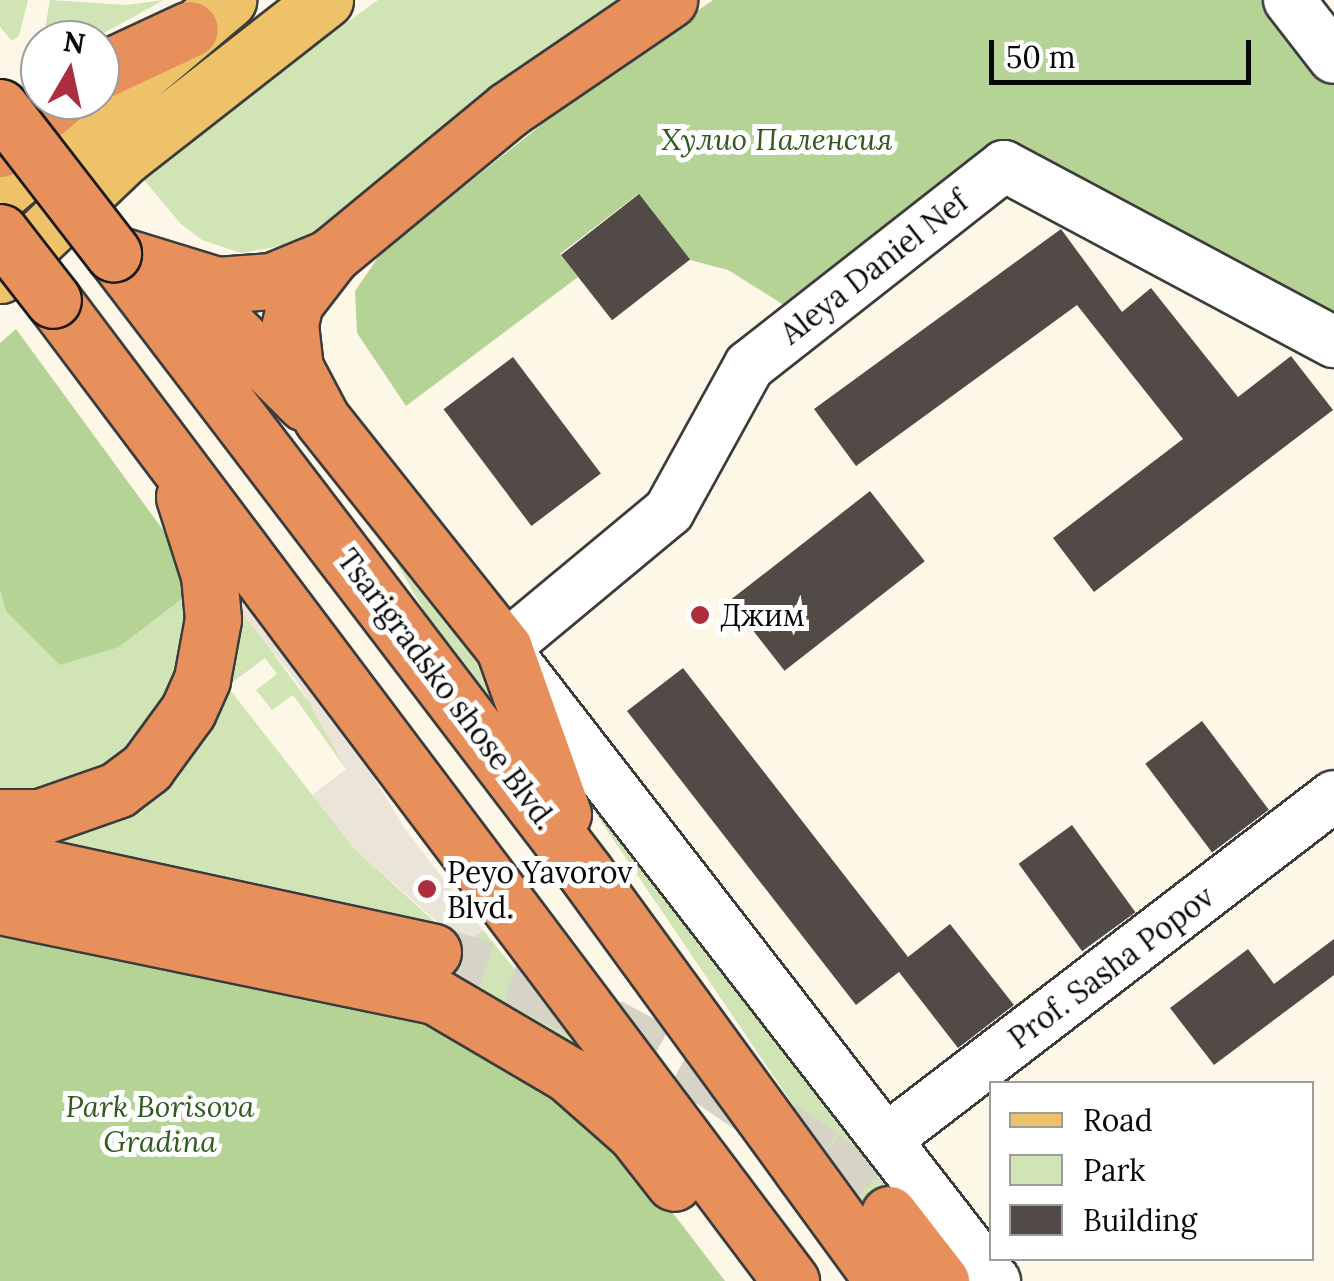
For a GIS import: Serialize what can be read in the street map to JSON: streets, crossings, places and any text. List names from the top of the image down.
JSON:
{
  "streets": {
    "highway": ["Tsarigradsko shose Blvd."],
    "street": ["Aleya Daniel Nef", "Prof. Sasha Popov"]
  },
  "parks": ["Хулио Паленсия", "Park Borisova Gradina"],
  "places": ["Джим", "Peyo Yavorov Blvd."],
  "legend": ["Road", "Park", "Building"],
  "scale_bar": "50 m",
  "north": "top"
}
